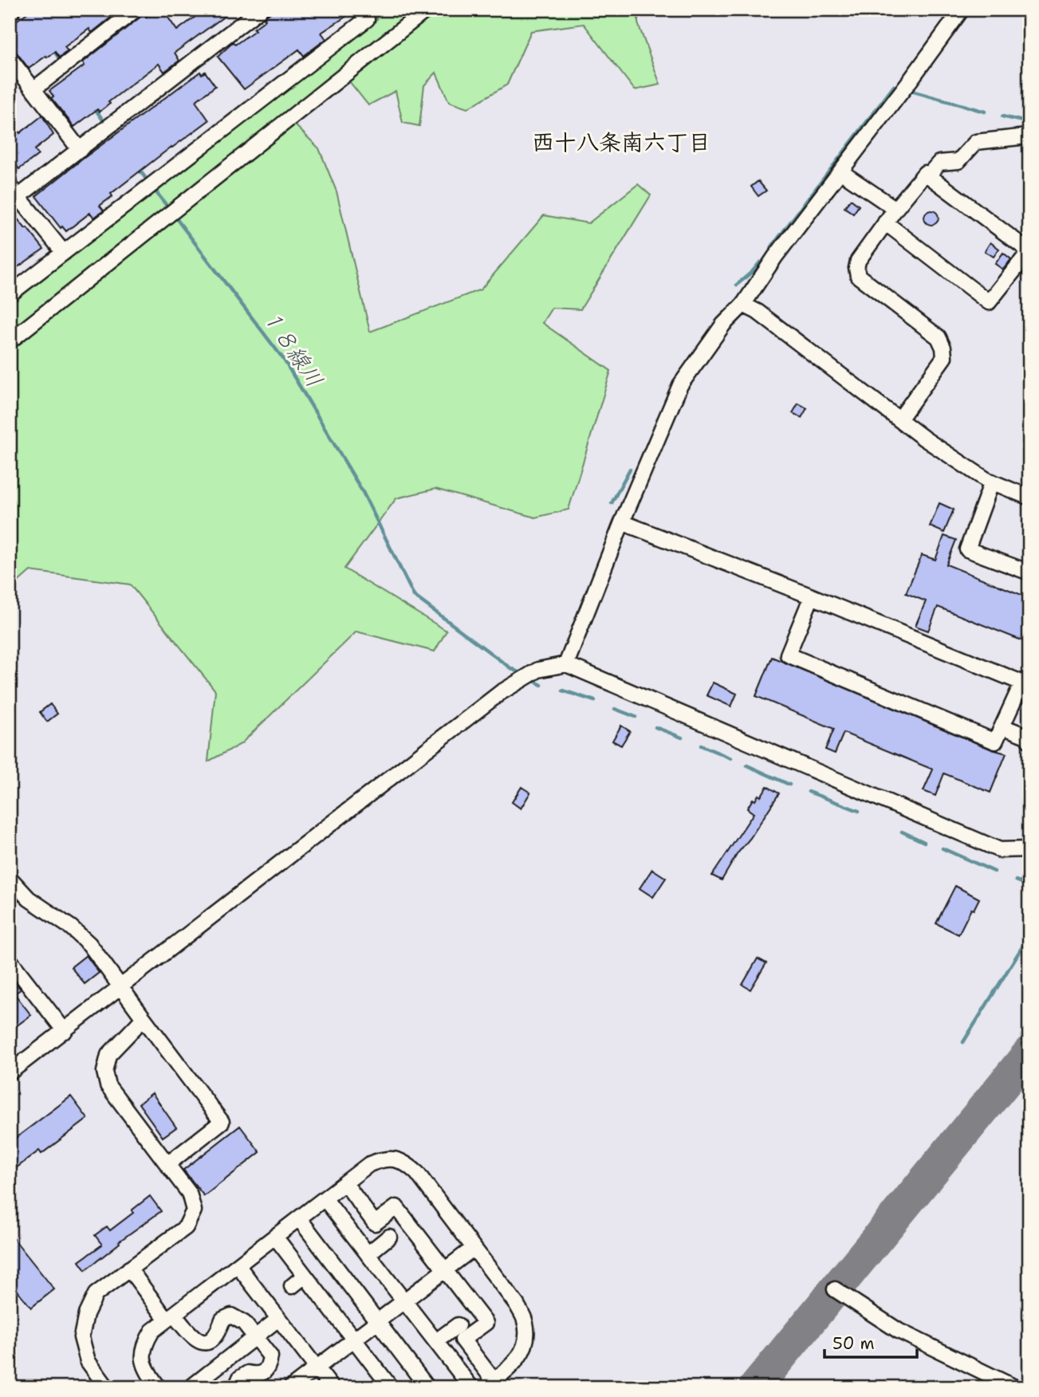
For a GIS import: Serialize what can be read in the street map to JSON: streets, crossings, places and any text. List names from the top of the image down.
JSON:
{
  "districts": ["西十八条南六丁目"],
  "water": ["１８線川"],
  "scale_bar": "50 m"
}
